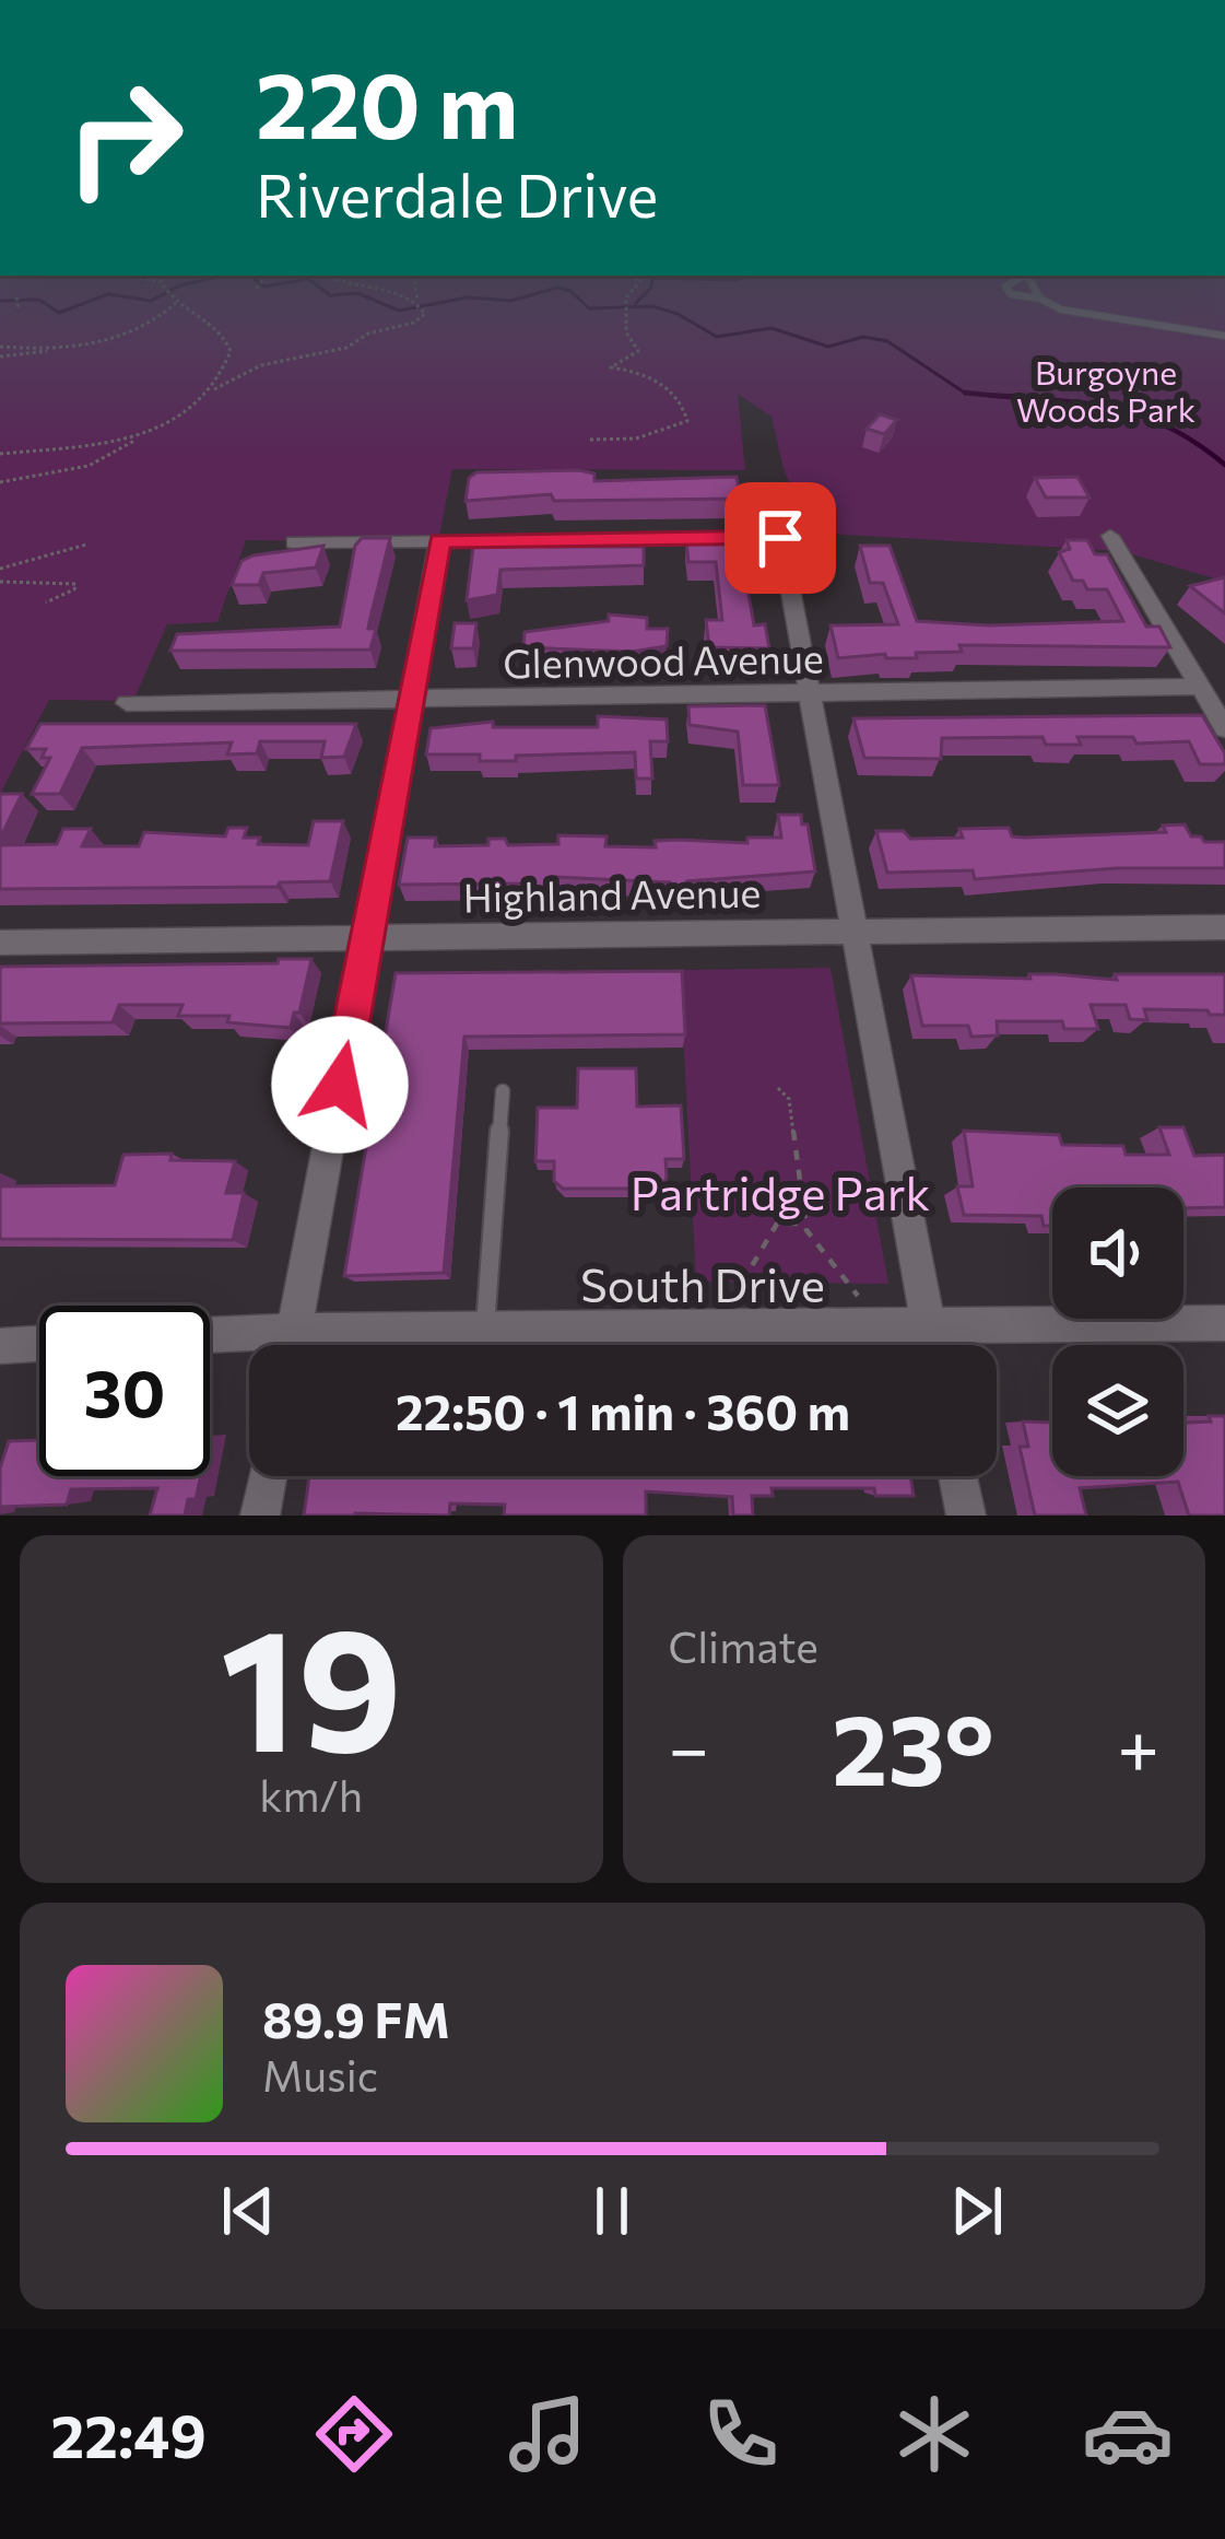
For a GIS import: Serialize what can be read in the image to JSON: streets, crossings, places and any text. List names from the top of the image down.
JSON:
{
  "streets": {
    "street": ["Glenwood Avenue", "Highland Avenue", "South Drive"]
  },
  "parks": ["Burgoyne Woods Park", "Partridge Park"],
  "page": {
    "turn": ["220 m", "Riverdale Drive"],
    "limit": "30",
    "trip": "22:50 · 1 min · 360 m",
    "tile": [
      ["19", "km/h"],
      "Climate"
    ],
    "heat": ["−", "23°", "+"],
    "song": ["89.9 FM", "Music"],
    "tabs": "22:49"
  }
}
